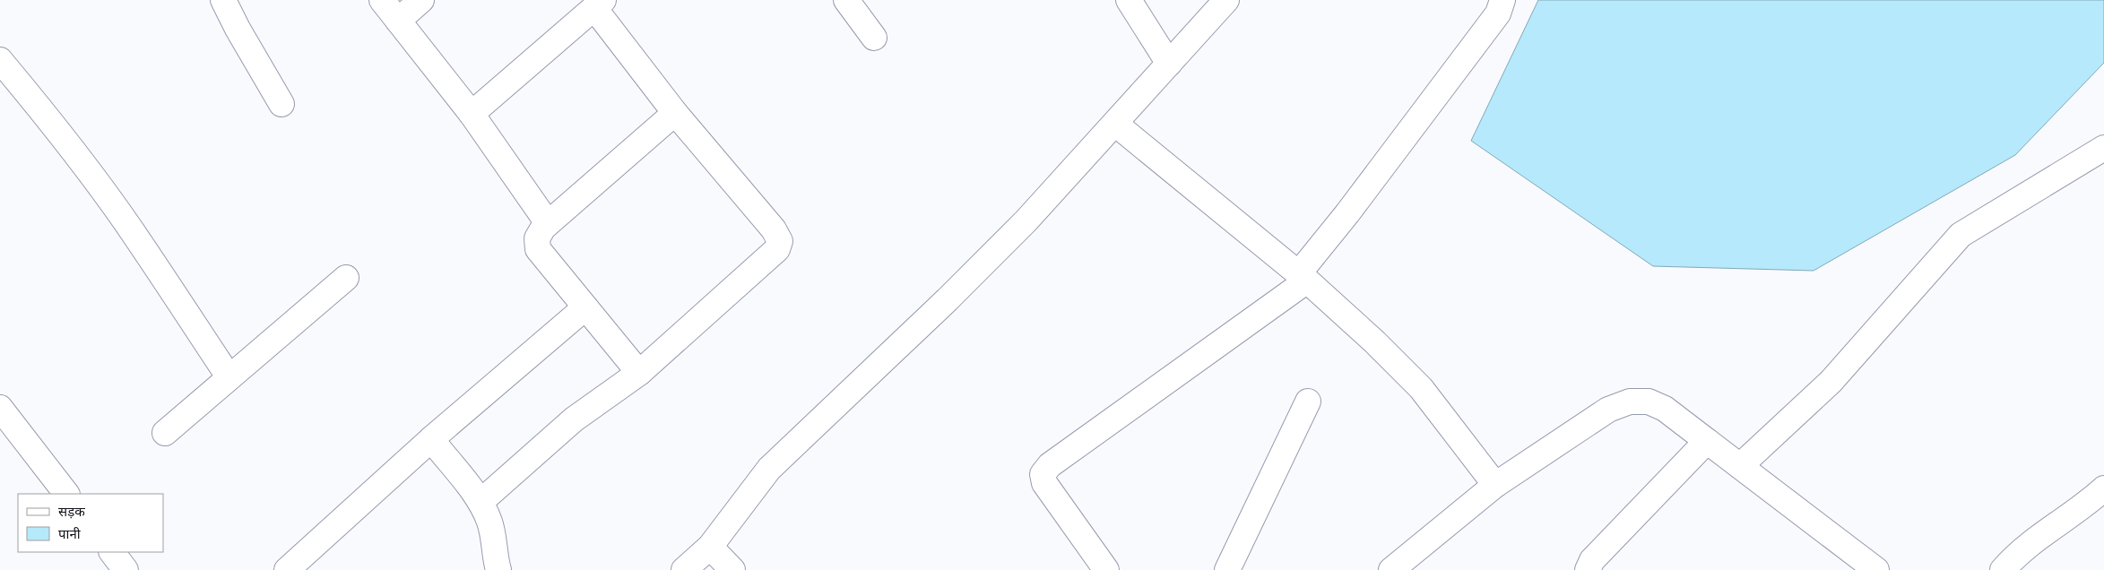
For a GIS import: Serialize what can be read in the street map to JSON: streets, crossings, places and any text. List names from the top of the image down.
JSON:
{
  "legend": ["सड़क", "पानी"]
}
